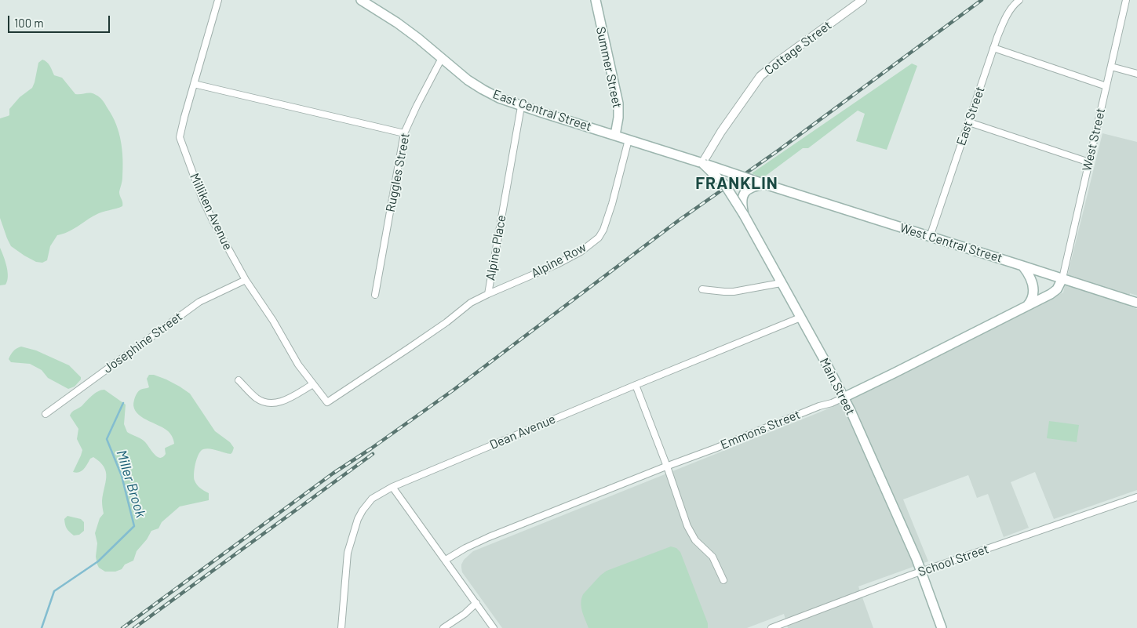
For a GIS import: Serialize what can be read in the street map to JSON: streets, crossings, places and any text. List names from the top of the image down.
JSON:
{
  "streets": {
    "main road": [
      "Summer Street",
      "East Central Street",
      "West Central Street",
      "Main Street",
      "Emmons Street"
    ],
    "street": [
      "Cottage Street",
      "East Street",
      "West Street",
      "Ruggles Street",
      "Milliken Avenue",
      "Alpine Place",
      "Alpine Row",
      "Josephine Street",
      "Dean Avenue",
      "School Street"
    ]
  },
  "crossings": [
    ["Cottage Street", "East Central Street"],
    ["Cottage Street", "West Central Street"],
    ["Cottage Street", "Main Street"],
    ["Summer Street", "East Central Street"],
    ["East Central Street", "Ruggles Street"],
    ["East Central Street", "West Central Street"],
    ["East Central Street", "Alpine Place"],
    ["East Central Street", "Alpine Row"],
    ["East Central Street", "Main Street"],
    ["East Street", "West Central Street"],
    ["West Street", "West Central Street"],
    ["West Street", "Emmons Street"],
    ["Milliken Avenue", "Alpine Place"],
    ["Milliken Avenue", "Josephine Street"],
    ["West Central Street", "Main Street"],
    ["West Central Street", "Emmons Street"],
    ["Alpine Place", "Alpine Row"],
    ["Main Street", "Emmons Street"],
    ["Main Street", "Dean Avenue"],
    ["Main Street", "School Street"]
  ],
  "districts": ["FRANKLIN"],
  "water": ["Miller Brook"],
  "scale_bar": "100 m"
}
